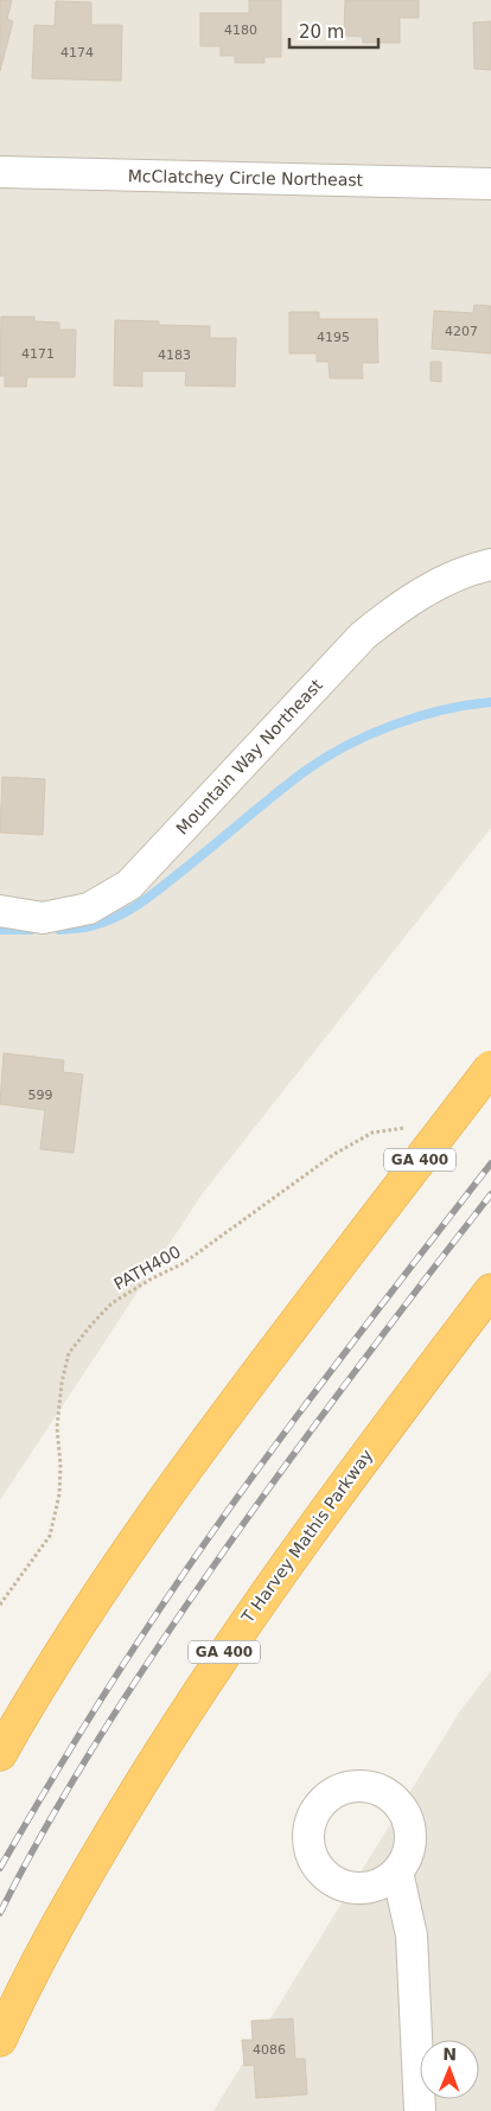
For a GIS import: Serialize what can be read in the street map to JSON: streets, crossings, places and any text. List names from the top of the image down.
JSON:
{
  "streets": {
    "highway": ["GA 400", "T Harvey Mathis Parkway"],
    "street": ["McClatchey Circle Northeast", "Mountain Way Northeast"],
    "path": ["PATH400"]
  },
  "house_numbers": [
    "4180",
    "4174",
    "4207",
    "4195",
    "4171",
    "4183",
    "599",
    "4086"
  ],
  "scale_bar": "20 m",
  "north": "top"
}
